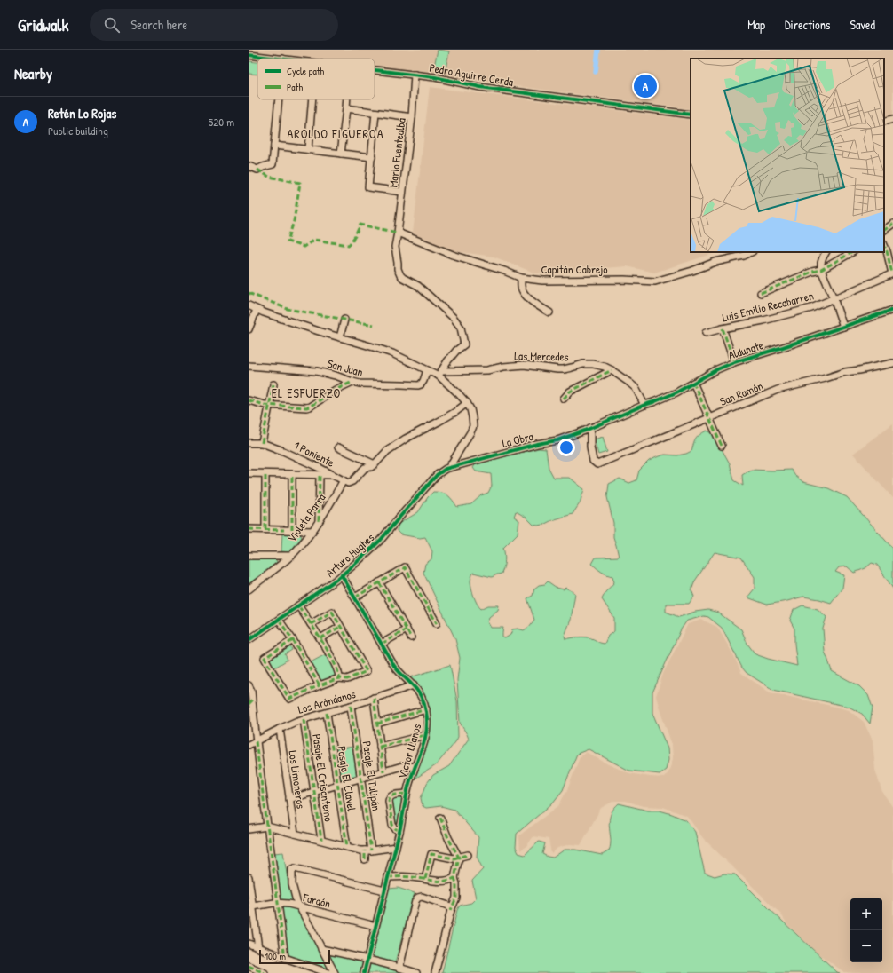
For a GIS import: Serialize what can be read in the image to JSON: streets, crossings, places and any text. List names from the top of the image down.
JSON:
{
  "streets": {
    "street": [
      "Pedro Aguirre Cerda",
      "Mario Fuentealba",
      "Capitán Cabrejo",
      "Luis Emilio Recabarren",
      "Aldunate",
      "Las Mercedes",
      "San Juan",
      "San Ramón",
      "La Obra",
      "1 Poniente",
      "Violeta Parra",
      "Arturo Hughes",
      "Los Arándanos",
      "Victor LLanos",
      "Pasaje El Tulipán",
      "Pasaje El Crisantemo",
      "Pasaje El Clavel",
      "Los Limoneros",
      "Faraón"
    ]
  },
  "crossings": [
    ["Pedro Aguirre Cerda", "Mario Fuentealba"],
    ["Mario Fuentealba", "Capitán Cabrejo"],
    ["Mario Fuentealba", "Las Mercedes"],
    ["Aldunate", "Las Mercedes"],
    ["Aldunate", "San Ramón"],
    ["Aldunate", "La Obra"],
    ["Las Mercedes", "San Juan"],
    ["San Ramón", "La Obra"],
    ["La Obra", "Arturo Hughes"],
    ["1 Poniente", "Violeta Parra"],
    ["Arturo Hughes", "Victor LLanos"],
    ["Los Arándanos", "Victor LLanos"],
    ["Los Arándanos", "Pasaje El Tulipán"],
    ["Los Arándanos", "Pasaje El Crisantemo"],
    ["Los Arándanos", "Pasaje El Clavel"],
    ["Los Arándanos", "Los Limoneros"],
    ["Victor LLanos", "Faraón"]
  ],
  "districts": ["AROLDO FIGUEROA", "EL ESFUERZO"],
  "legend": ["Cycle path", "Path"],
  "scale_bar": "100 m",
  "page": {
    "header": "Gridwalk",
    "search": "Search here",
    "nav": ["Map", "Directions", "Saved"],
    "heading": "Nearby",
    "pins": "A",
    "list": [
      {
        "mark": "A",
        "name": "Retén Lo Rojas",
        "note": "Public building",
        "value": "520 m"
      }
    ],
    "map_buttons": ["+", "−"],
    "scale": "100 m"
  }
}
